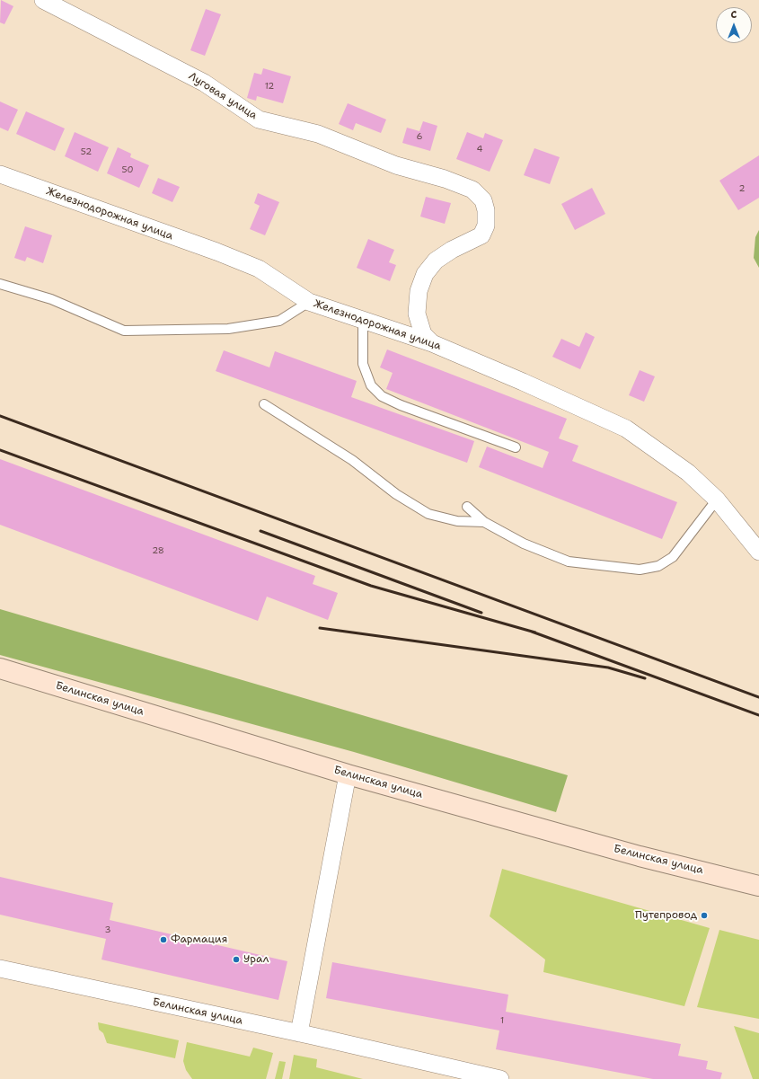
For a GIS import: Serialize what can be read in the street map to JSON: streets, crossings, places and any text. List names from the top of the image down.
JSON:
{
  "streets": {
    "main road": ["Белинская улица"],
    "street": ["Луговая улица", "Железнодорожная улица"]
  },
  "crossings": [
    ["Луговая улица", "Железнодорожная улица"]
  ],
  "places": ["Путепровод", "Фармация", "Урал"],
  "house_numbers": [
    "12",
    "6",
    "4",
    "52",
    "50",
    "2",
    "28",
    "3",
    "1"
  ],
  "north": "top"
}
